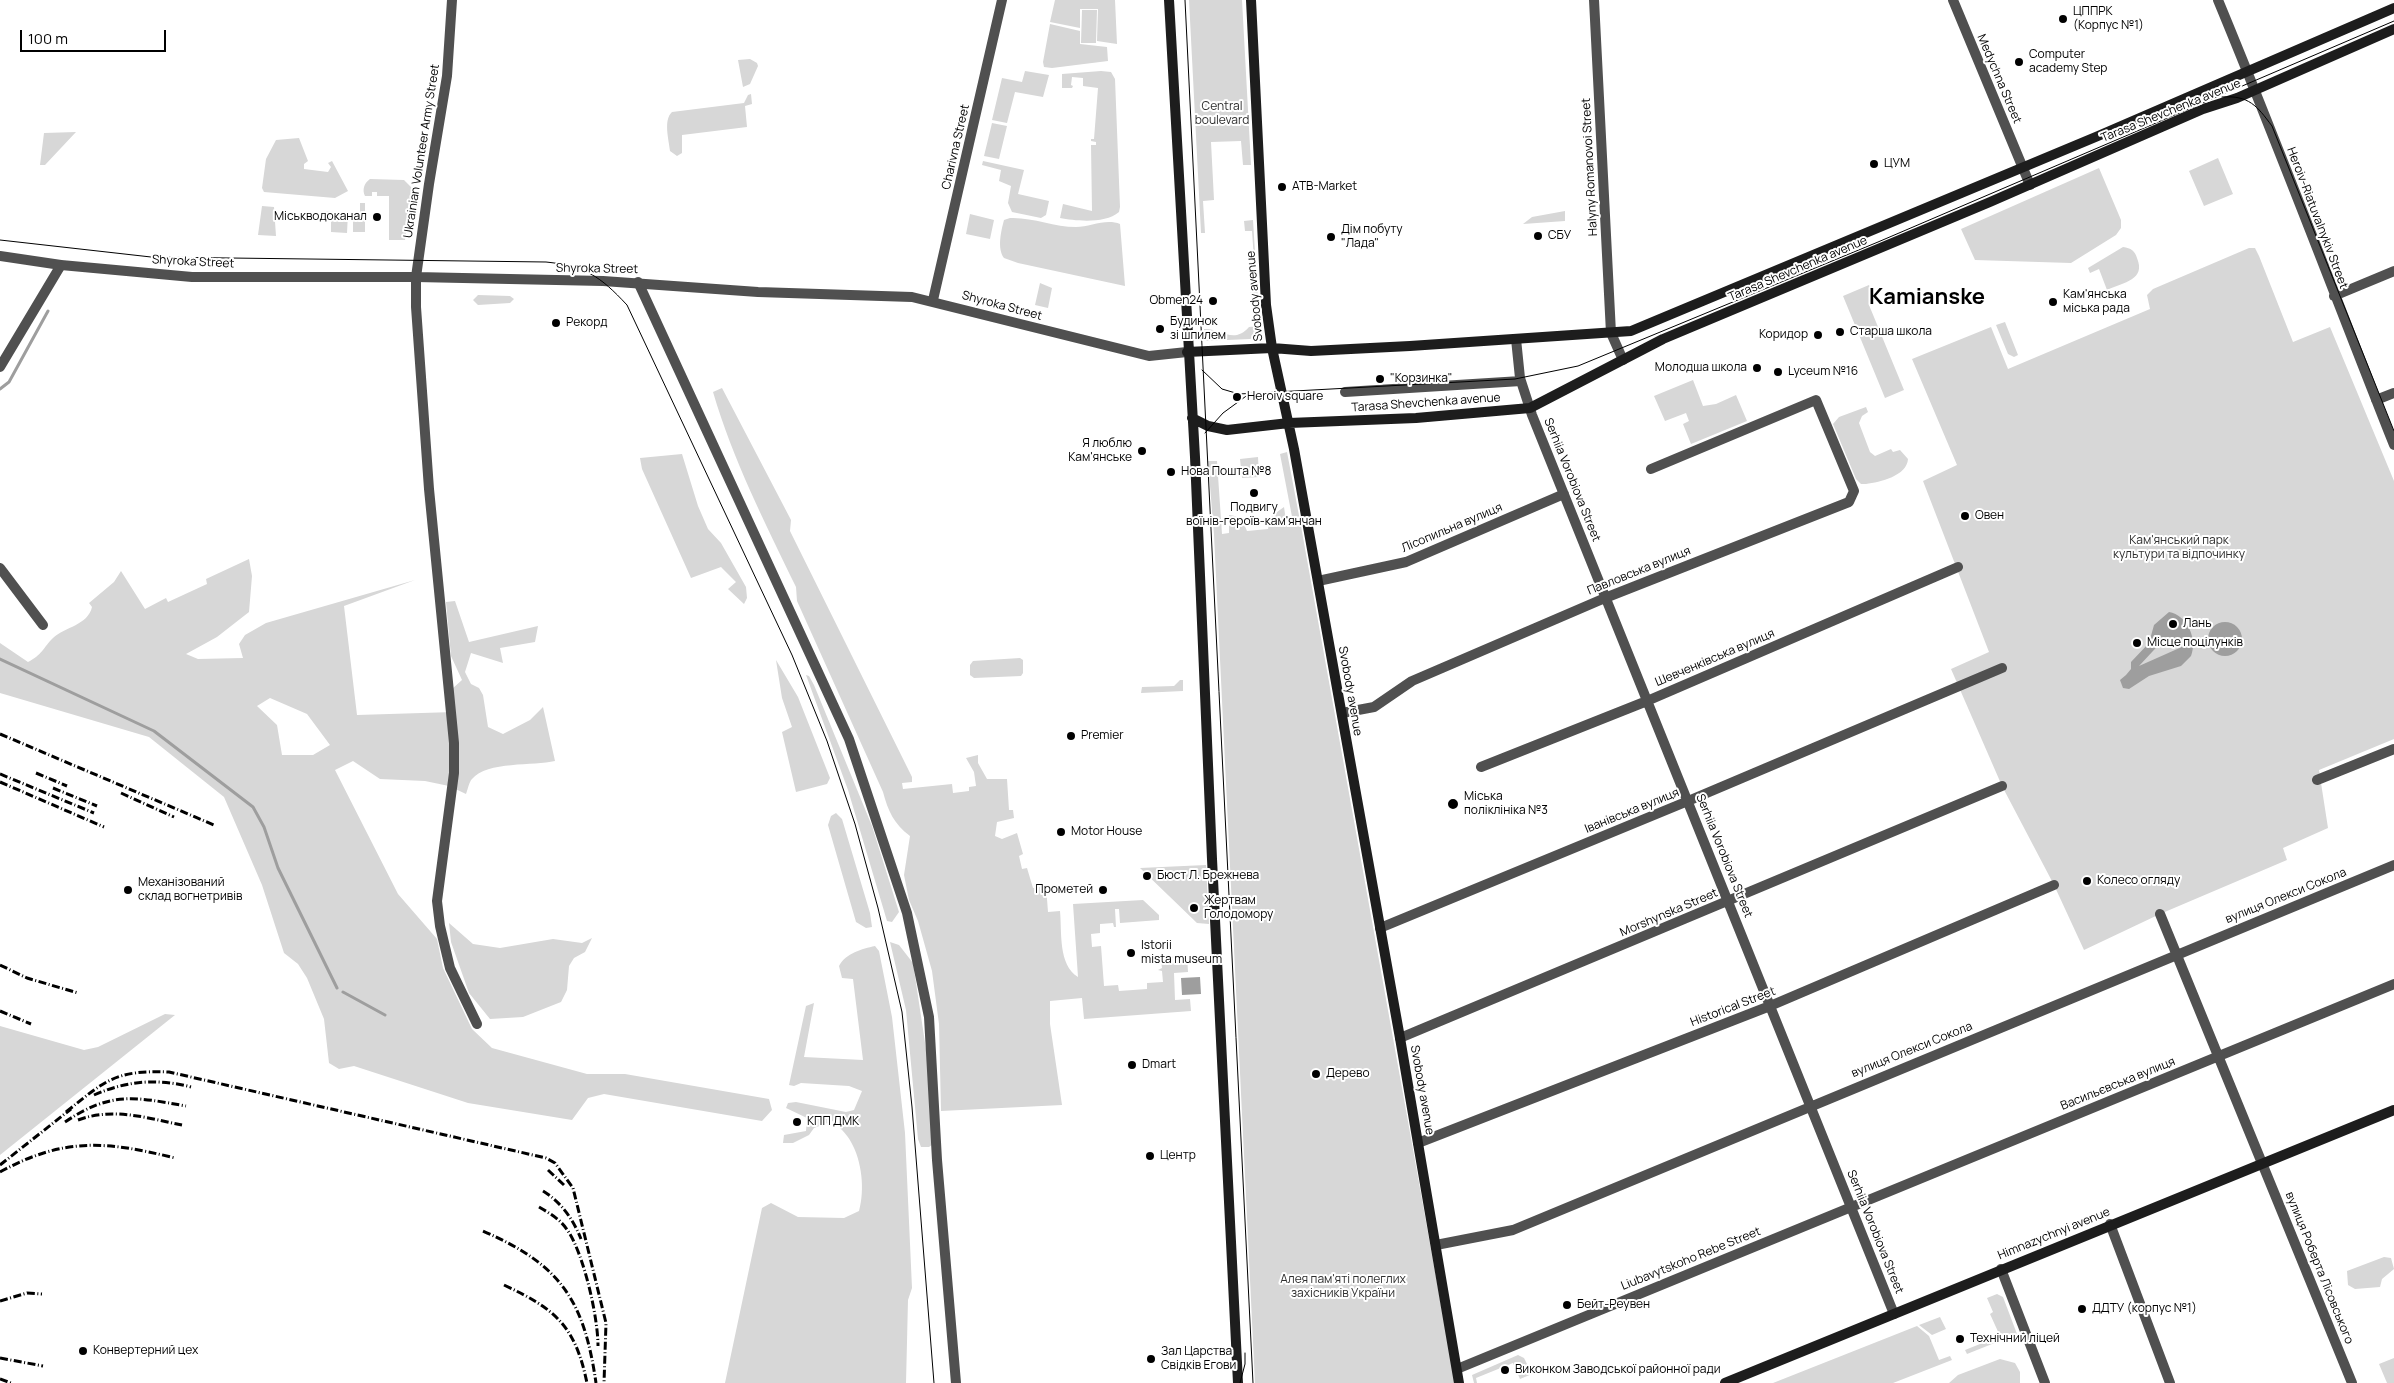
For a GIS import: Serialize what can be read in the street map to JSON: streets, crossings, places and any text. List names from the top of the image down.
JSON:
{
  "streets": {
    "main road": ["Tarasa Shevchenka avenue", "Svobody avenue", "Himnazychnyi avenue"],
    "street": [
      "Medychna Street",
      "Charivna Street",
      "Ukrainian Volunteer Army Street",
      "Halyny Romanovoi Street",
      "Heroiv-Riatuvalnykiv Street",
      "Shyroka Street",
      "Serhiia Vorobiova Street",
      "Лісопильна вулиця",
      "Павловська вулиця",
      "Шевченківська вулиця",
      "Іванівська вулиця",
      "вулиця Олекси Сокола",
      "Morshynska Street",
      "Historical Street",
      "Васильєвська вулиця",
      "Liubavytskoho Rebe Street",
      "вулиця Роберта Лісовського"
    ]
  },
  "crossings": [
    ["Medychna Street", "Tarasa Shevchenka avenue"],
    ["Tarasa Shevchenka avenue", "Halyny Romanovoi Street"],
    ["Tarasa Shevchenka avenue", "Heroiv-Riatuvalnykiv Street"],
    ["Tarasa Shevchenka avenue", "Shyroka Street"],
    ["Tarasa Shevchenka avenue", "Svobody avenue"],
    ["Tarasa Shevchenka avenue", "Serhiia Vorobiova Street"],
    ["Charivna Street", "Shyroka Street"],
    ["Ukrainian Volunteer Army Street", "Shyroka Street"],
    ["Svobody avenue", "Лісопильна вулиця"],
    ["Svobody avenue", "Павловська вулиця"],
    ["Svobody avenue", "Іванівська вулиця"],
    ["Svobody avenue", "вулиця Олекси Сокола"],
    ["Svobody avenue", "Morshynska Street"],
    ["Svobody avenue", "Historical Street"],
    ["Svobody avenue", "Liubavytskoho Rebe Street"],
    ["Serhiia Vorobiova Street", "Лісопильна вулиця"],
    ["Serhiia Vorobiova Street", "Павловська вулиця"],
    ["Serhiia Vorobiova Street", "Шевченківська вулиця"],
    ["Serhiia Vorobiova Street", "Іванівська вулиця"],
    ["Serhiia Vorobiova Street", "вулиця Олекси Сокола"],
    ["Serhiia Vorobiova Street", "Morshynska Street"],
    ["Serhiia Vorobiova Street", "Historical Street"],
    ["Serhiia Vorobiova Street", "Васильєвська вулиця"],
    ["Serhiia Vorobiova Street", "Himnazychnyi avenue"],
    ["Serhiia Vorobiova Street", "Liubavytskoho Rebe Street"],
    ["вулиця Олекси Сокола", "вулиця Роберта Лісовського"],
    ["Васильєвська вулиця", "Liubavytskoho Rebe Street"],
    ["Васильєвська вулиця", "вулиця Роберта Лісовського"],
    ["Himnazychnyi avenue", "вулиця Роберта Лісовського"]
  ],
  "districts": ["Kamianske"],
  "parks": ["Central boulevard", "Кам'янський парк культури та відпочинку", "Алея пам'яті полеглих захісників України"],
  "places": [
    "ЦППРК (Корпус №1)",
    "Computer academy Step",
    "ЦУМ",
    "ATB-Market",
    "Міськводоканал",
    "СБУ",
    "Дім побуту \"Лада\"",
    "Obmen24",
    "Кам'янська міська рада",
    "Рекорд",
    "Будинок зі шпилем",
    "Старша школа",
    "Коридор",
    "Молодша школа",
    "Lyceum №16",
    "\"Корзинка\"",
    "Heroiv square",
    "Я люблю Кам'янське",
    "Нова Пошта №8",
    "Подвигу воїнів-героїв-кам'янчан",
    "Овен",
    "Лань",
    "Місце поцілунків",
    "Premier",
    "Міська поліклініка №3",
    "Motor House",
    "Бюст Л. Брежнева",
    "Колесо огляду",
    "Механізований склад вогнетривів",
    "Прометей",
    "Жертвам Голодомору",
    "Istorii mista museum",
    "Dmart",
    "Дерево",
    "КПП ДМК",
    "Центр",
    "Бейт-Реувен",
    "ДДТУ (корпус №1)",
    "Технічний ліцей",
    "Конвертерний цех",
    "Зал Царства Свiдкiв Егови",
    "Виконком Заводської районної ради"
  ],
  "scale_bar": "100 m"
}
